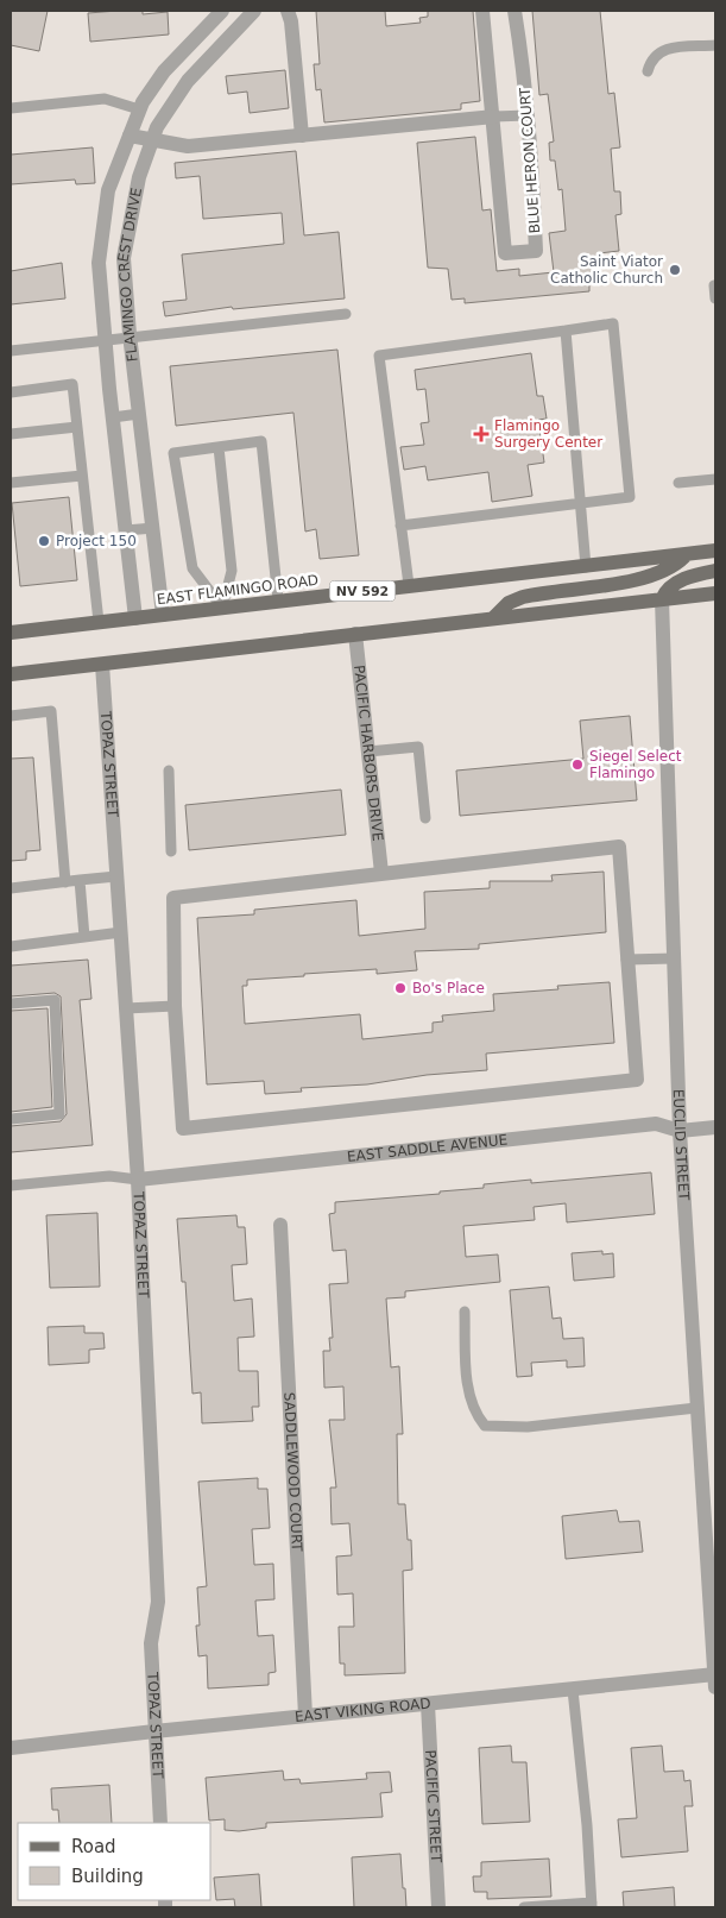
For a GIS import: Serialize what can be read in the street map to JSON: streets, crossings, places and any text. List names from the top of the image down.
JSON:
{
  "streets": {
    "main road": ["EAST FLAMINGO ROAD", "NV 592"],
    "street": [
      "BLUE HERON COURT",
      "FLAMINGO CREST DRIVE",
      "PACIFIC HARBORS DRIVE",
      "TOPAZ STREET",
      "EUCLID STREET",
      "EAST SADDLE AVENUE",
      "SADDLEWOOD COURT",
      "EAST VIKING ROAD",
      "PACIFIC STREET"
    ]
  },
  "crossings": [
    ["FLAMINGO CREST DRIVE", "EAST FLAMINGO ROAD"],
    ["TOPAZ STREET", "EAST SADDLE AVENUE"],
    ["TOPAZ STREET", "EAST VIKING ROAD"],
    ["EUCLID STREET", "EAST SADDLE AVENUE"],
    ["EUCLID STREET", "EAST VIKING ROAD"],
    ["SADDLEWOOD COURT", "EAST VIKING ROAD"],
    ["EAST VIKING ROAD", "PACIFIC STREET"]
  ],
  "places": {
    "other": [
      "Saint Viator Catholic Church",
      "Project 150",
      "Siegel Select Flamingo",
      "Bo's Place"
    ],
    "health": ["Flamingo Surgery Center"]
  },
  "legend": ["Road", "Building"]
}
